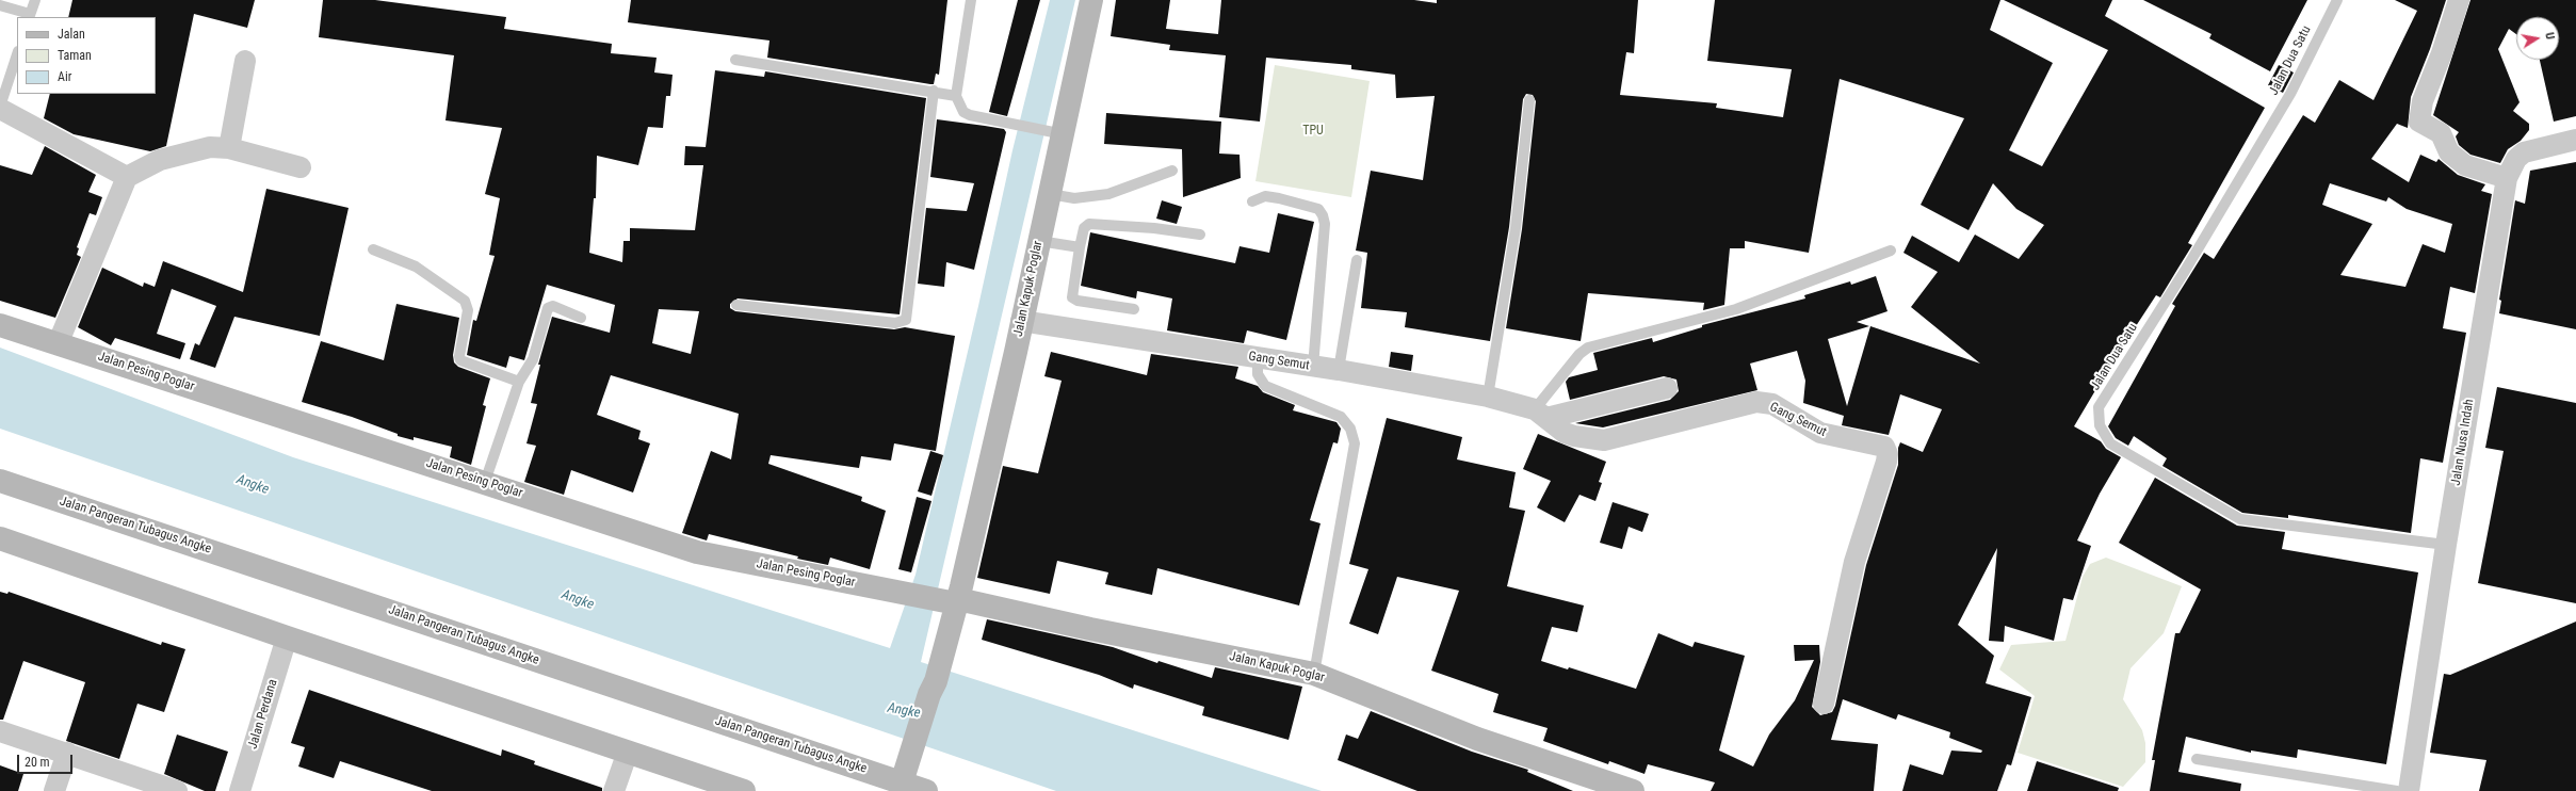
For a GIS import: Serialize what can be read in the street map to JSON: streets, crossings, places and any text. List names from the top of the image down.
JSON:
{
  "streets": {
    "street": [
      "Jalan Kapuk Poglar",
      "Gang Semut",
      "Jalan Pesing Poglar",
      "Jalan Nusa Indah",
      "Jalan Pangeran Tubagus Angke",
      "Jalan Perdana"
    ],
    "lane": ["Jalan Dua Satu"]
  },
  "crossings": [
    ["Jalan Dua Satu", "Jalan Nusa Indah"],
    ["Jalan Kapuk Poglar", "Gang Semut"],
    ["Jalan Kapuk Poglar", "Jalan Pesing Poglar"]
  ],
  "water": ["Angke"],
  "parks": ["TPU"],
  "legend": ["Jalan", "Taman", "Air"],
  "scale_bar": "20 m",
  "north": "right"
}
